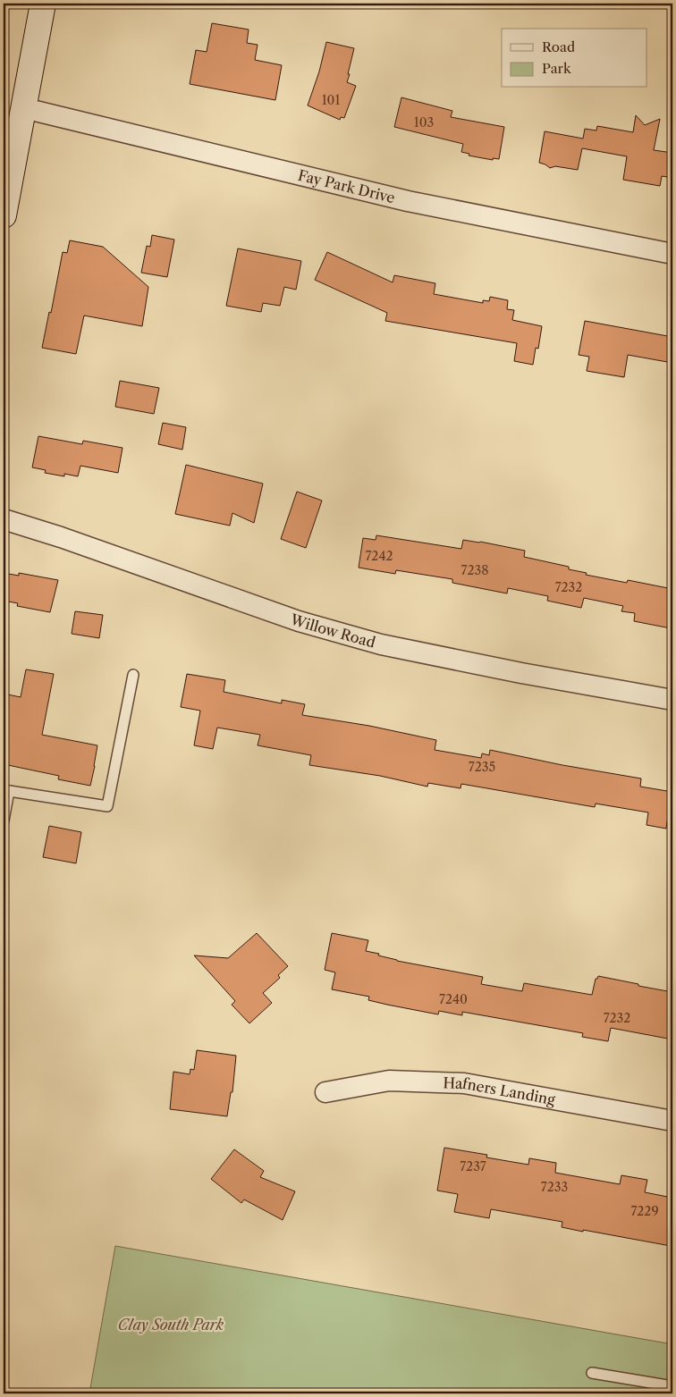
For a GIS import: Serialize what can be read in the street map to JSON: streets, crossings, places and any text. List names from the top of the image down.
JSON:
{
  "streets": {
    "street": ["Fay Park Drive", "Willow Road", "Hafners Landing"]
  },
  "parks": ["Clay South Park"],
  "house_numbers": [
    "101",
    "103",
    "7242",
    "7238",
    "7232",
    "7235",
    "7240",
    "7232",
    "7237",
    "7233",
    "7229"
  ],
  "legend": ["Road", "Park"]
}
